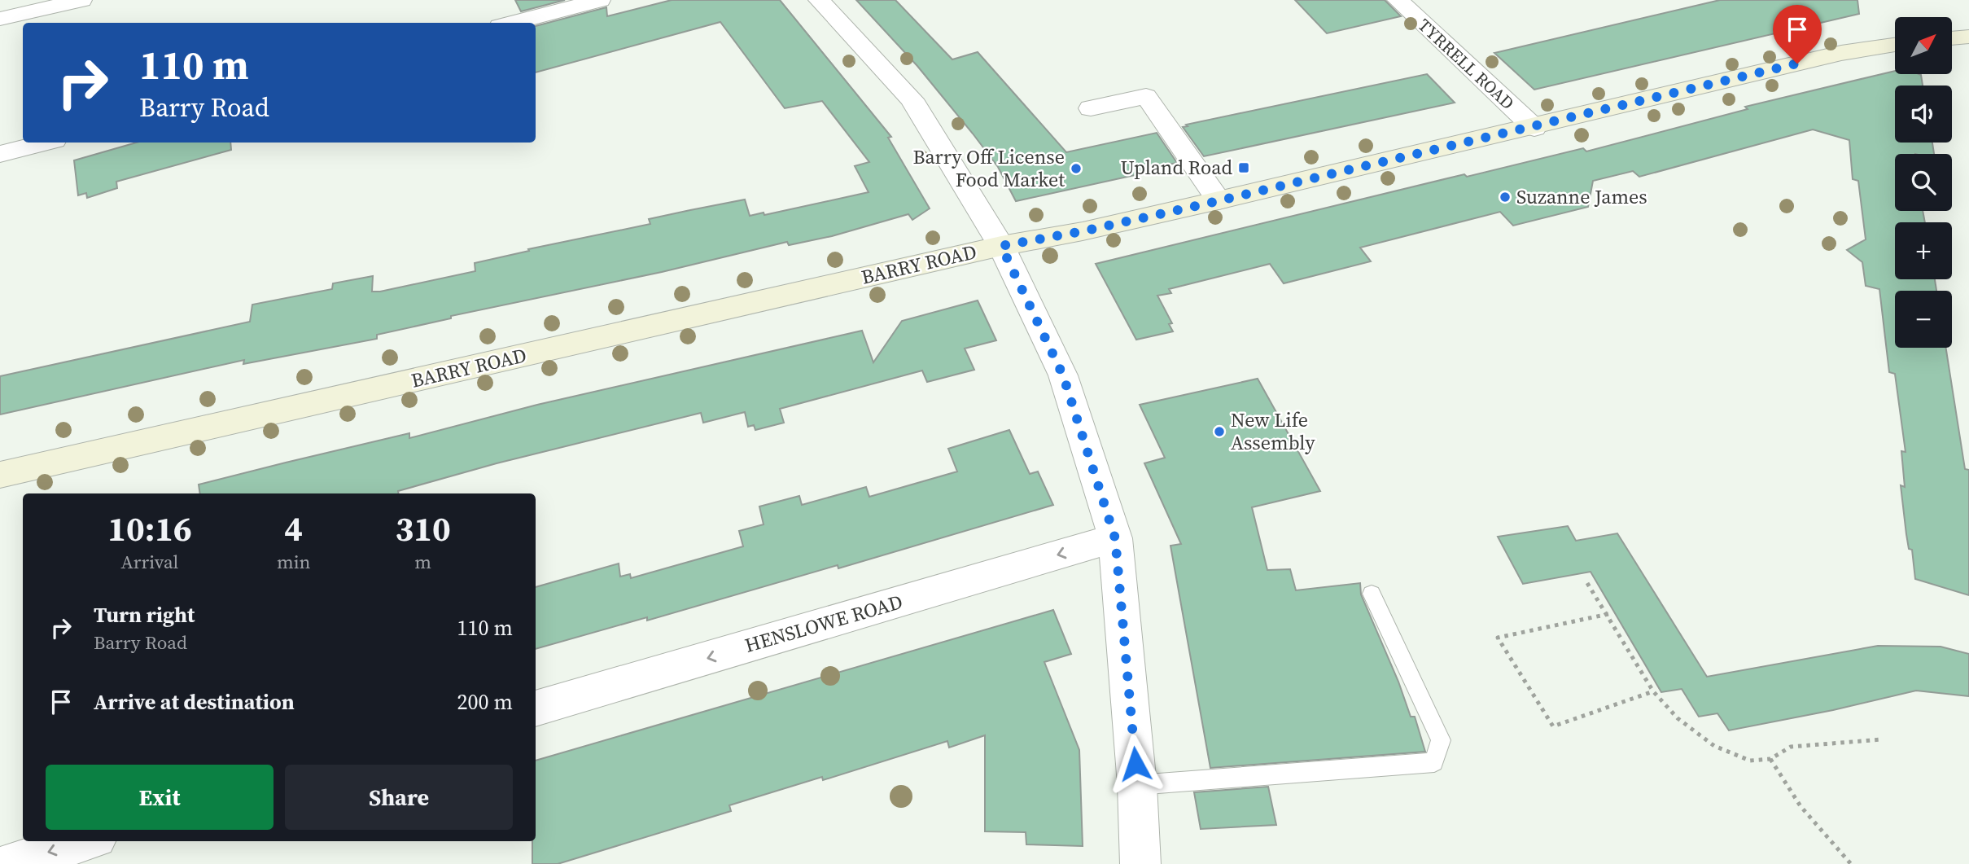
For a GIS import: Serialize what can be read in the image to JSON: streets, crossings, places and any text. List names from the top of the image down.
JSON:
{
  "streets": {
    "main road": ["BARRY ROAD"],
    "street": ["TYRRELL ROAD", "HENSLOWE ROAD"]
  },
  "crossings": [
    ["TYRRELL ROAD", "BARRY ROAD"]
  ],
  "one_way": ["HENSLOWE ROAD"],
  "places": {
    "transit": ["Upland Road"],
    "other": ["Barry Off License Food Market", "Suzanne James", "New Life Assembly"]
  },
  "north": "top right",
  "page": {
    "map_buttons": ["+", "−"],
    "turn": ["110 m", "Barry Road"],
    "eta": [
      "10:16",
      "Arrival",
      "4",
      "min",
      "310",
      "m"
    ],
    "list": [
      {
        "name": "Turn right",
        "note": "Barry Road",
        "value": "110 m"
      },
      {
        "name": "Arrive at destination",
        "value": "200 m"
      }
    ],
    "buttons": ["Exit", "Share"]
  }
}
